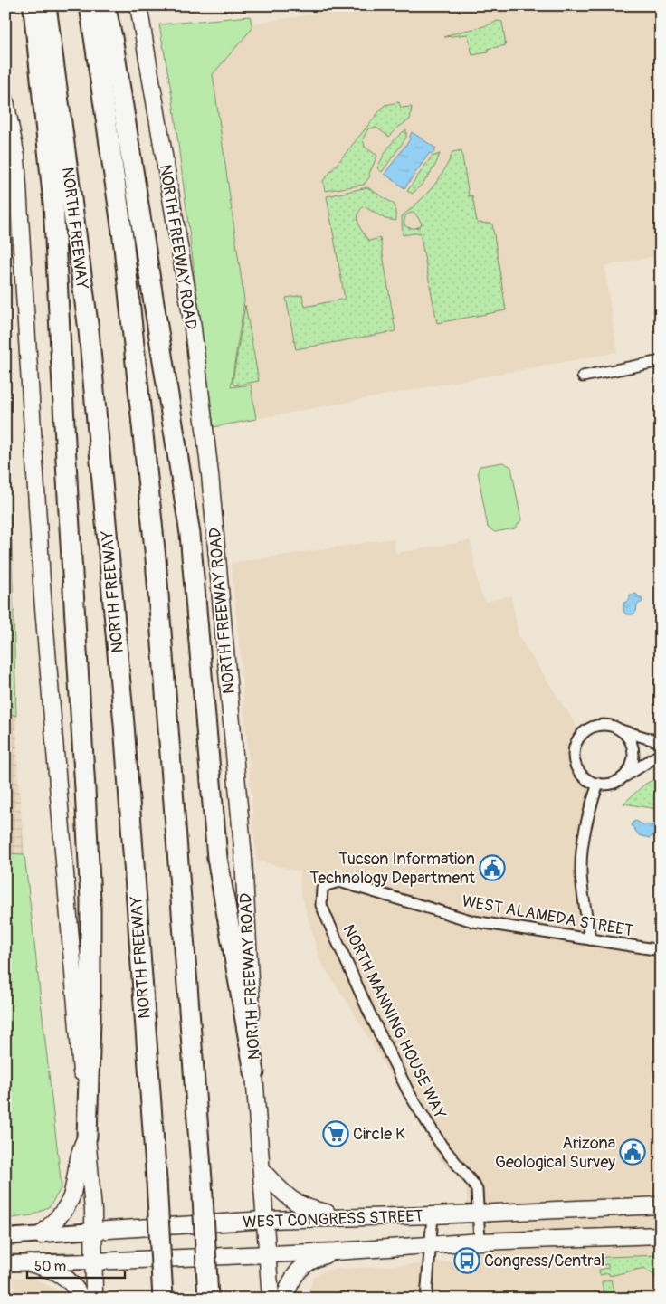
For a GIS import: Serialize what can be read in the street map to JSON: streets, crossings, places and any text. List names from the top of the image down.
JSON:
{
  "streets": {
    "highway": ["NORTH FREEWAY"],
    "main road": ["NORTH FREEWAY ROAD", "WEST CONGRESS STREET"],
    "street": ["WEST ALAMEDA STREET", "NORTH MANNING HOUSE WAY"]
  },
  "crossings": [
    ["NORTH FREEWAY ROAD", "WEST CONGRESS STREET"],
    ["WEST ALAMEDA STREET", "NORTH MANNING HOUSE WAY"],
    ["NORTH MANNING HOUSE WAY", "WEST CONGRESS STREET"]
  ],
  "places": {
    "public building": ["Tucson Information Technology Department", "Arizona Geological Survey"],
    "supermarket": ["Circle K"],
    "bus stop": ["Congress/Central"]
  },
  "scale_bar": "50 m"
}
